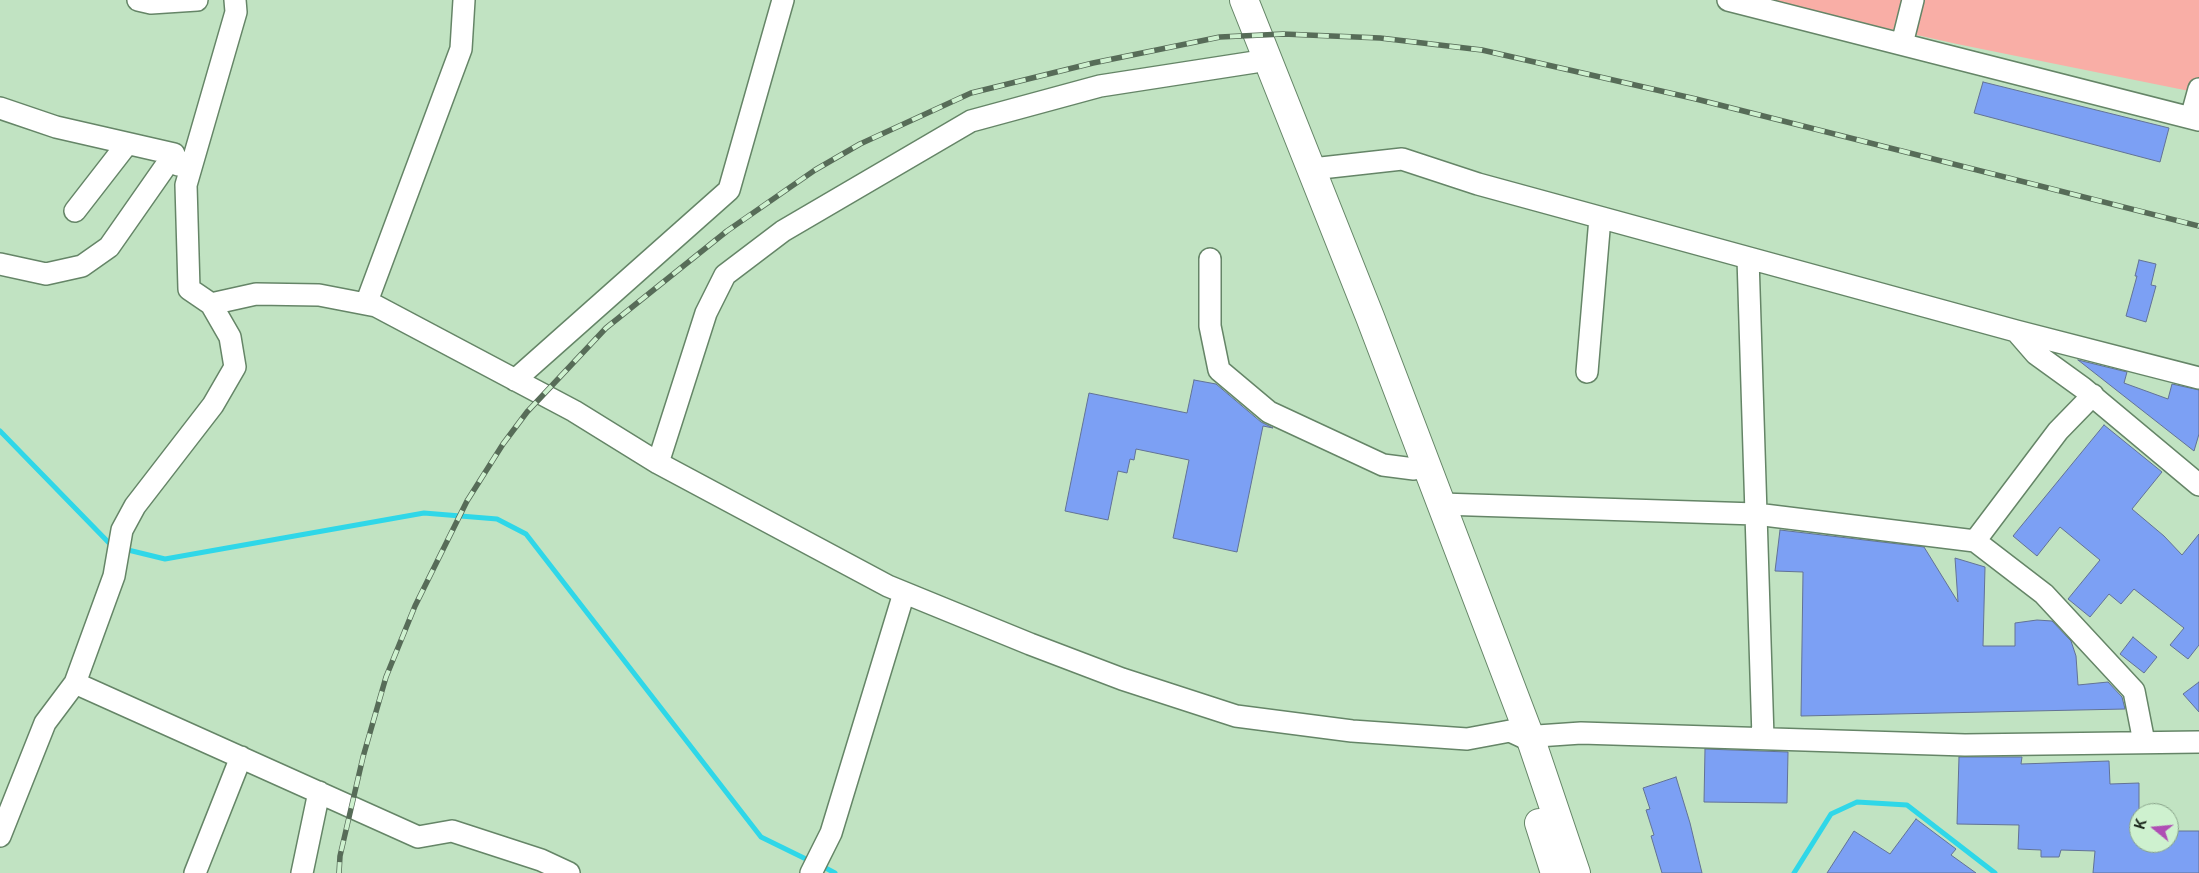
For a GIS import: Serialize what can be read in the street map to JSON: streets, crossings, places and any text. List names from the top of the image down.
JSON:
{
  "north": "left"
}
